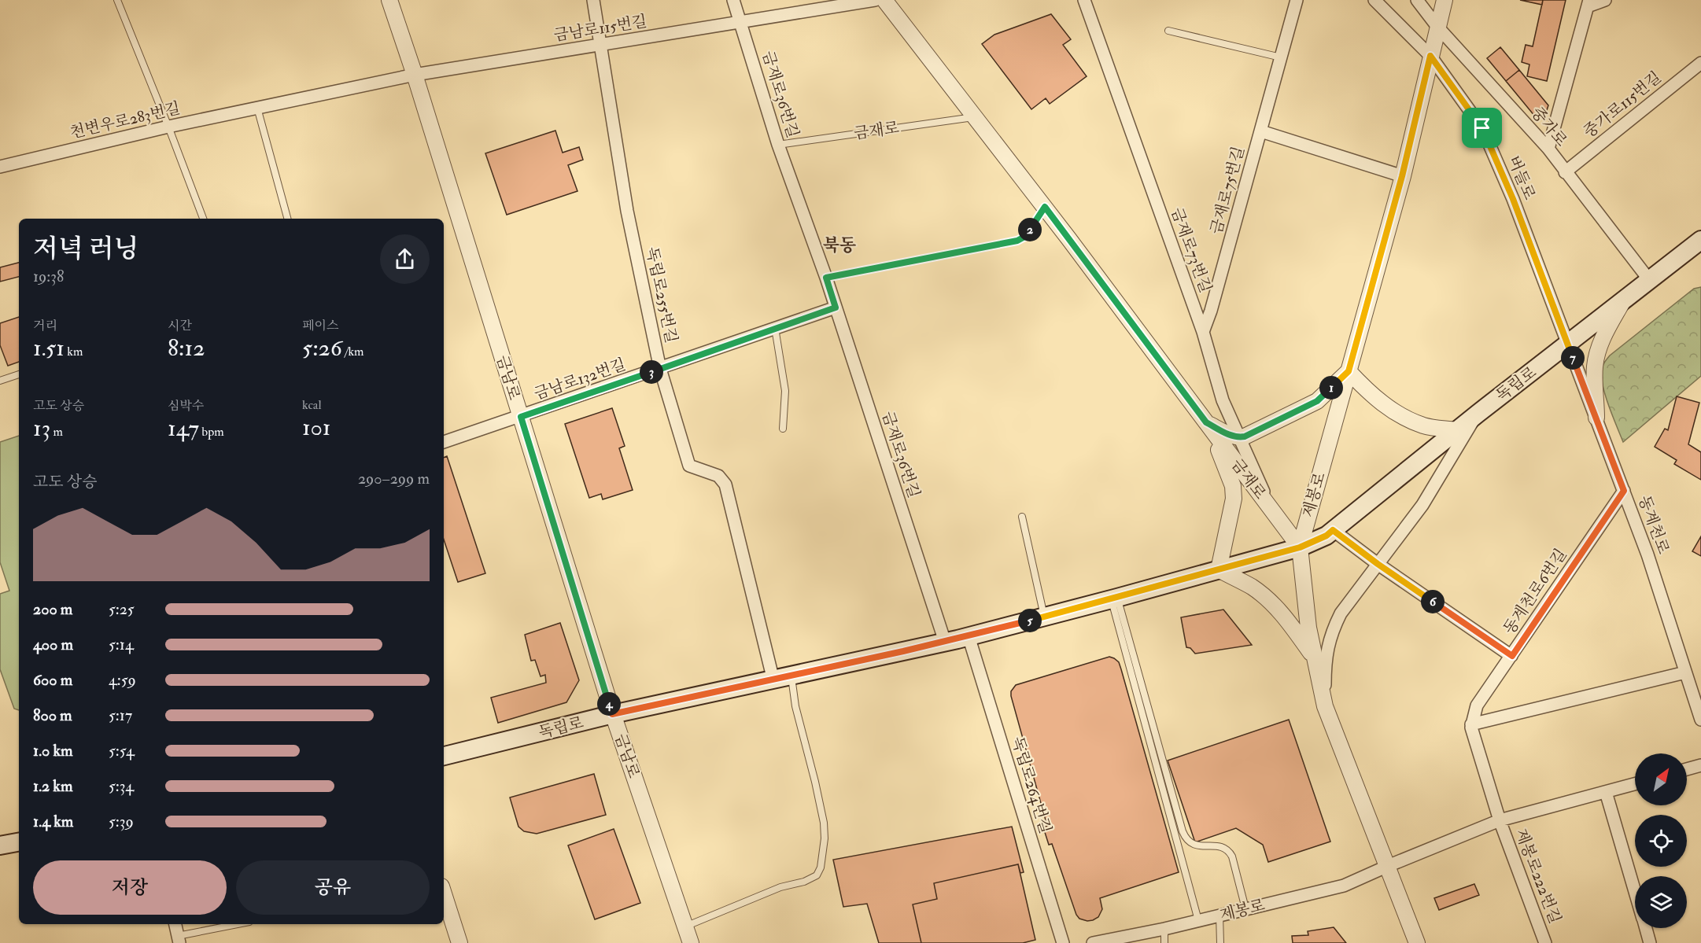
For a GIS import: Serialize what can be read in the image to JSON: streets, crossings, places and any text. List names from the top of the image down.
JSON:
{
  "streets": {
    "main road": ["독립로"],
    "street": [
      "금남로115번길",
      "금재로36번길",
      "중가로115번길",
      "천변우로283번길",
      "중가로",
      "금재로",
      "버들로",
      "금재로75번길",
      "금재로73번길",
      "독립로255번길",
      "금남로",
      "금남로132번길",
      "제봉로",
      "동계천로",
      "동계천로6번길",
      "독립로264번길",
      "제봉로222번길"
    ]
  },
  "crossings": [
    ["금남로115번길", "금재로36번길"],
    ["금남로115번길", "천변우로283번길"],
    ["금남로115번길", "독립로255번길"],
    ["금남로115번길", "금남로"],
    ["금재로36번길", "금재로"],
    ["금재로36번길", "금남로132번길"],
    ["금재로36번길", "독립로"],
    ["중가로115번길", "중가로"],
    ["천변우로283번길", "금남로"],
    ["중가로", "독립로"],
    ["중가로", "제봉로"],
    ["금재로", "금재로73번길"],
    ["금재로", "독립로"],
    ["금재로", "제봉로"],
    ["버들로", "독립로"],
    ["버들로", "제봉로"],
    ["버들로", "동계천로"],
    ["금재로75번길", "금재로73번길"],
    ["독립로255번길", "금남로132번길"],
    ["독립로255번길", "독립로"],
    ["금남로", "금남로132번길"],
    ["금남로", "독립로"],
    ["독립로", "제봉로"],
    ["독립로", "동계천로"],
    ["독립로", "독립로264번길"],
    ["제봉로", "제봉로222번길"],
    ["동계천로", "동계천로6번길"]
  ],
  "districts": ["북동"],
  "north": "top right",
  "page": {
    "pins": [
      "2",
      "7",
      "3",
      "1",
      "6",
      "5",
      "4"
    ],
    "heading": ["저녁 러닝", "19:38"],
    "stats": [
      ["거리", "1.51 km"],
      ["시간", "8:12"],
      ["페이스", "5:26 /km"],
      ["고도 상승", "13 m"],
      ["심박수", "147 bpm"],
      ["kcal", "101"]
    ],
    "chart": ["고도 상승", "290–299 m"],
    "list": [
      {
        "name": "200 m",
        "note": "5:25"
      },
      {
        "name": "400 m",
        "note": "5:14"
      },
      {
        "name": "600 m",
        "note": "4:59"
      },
      {
        "name": "800 m",
        "note": "5:17"
      },
      {
        "name": "1.0 km",
        "note": "5:54"
      },
      {
        "name": "1.2 km",
        "note": "5:34"
      },
      {
        "name": "1.4 km",
        "note": "5:39"
      }
    ],
    "buttons": ["저장", "공유"]
  }
}
